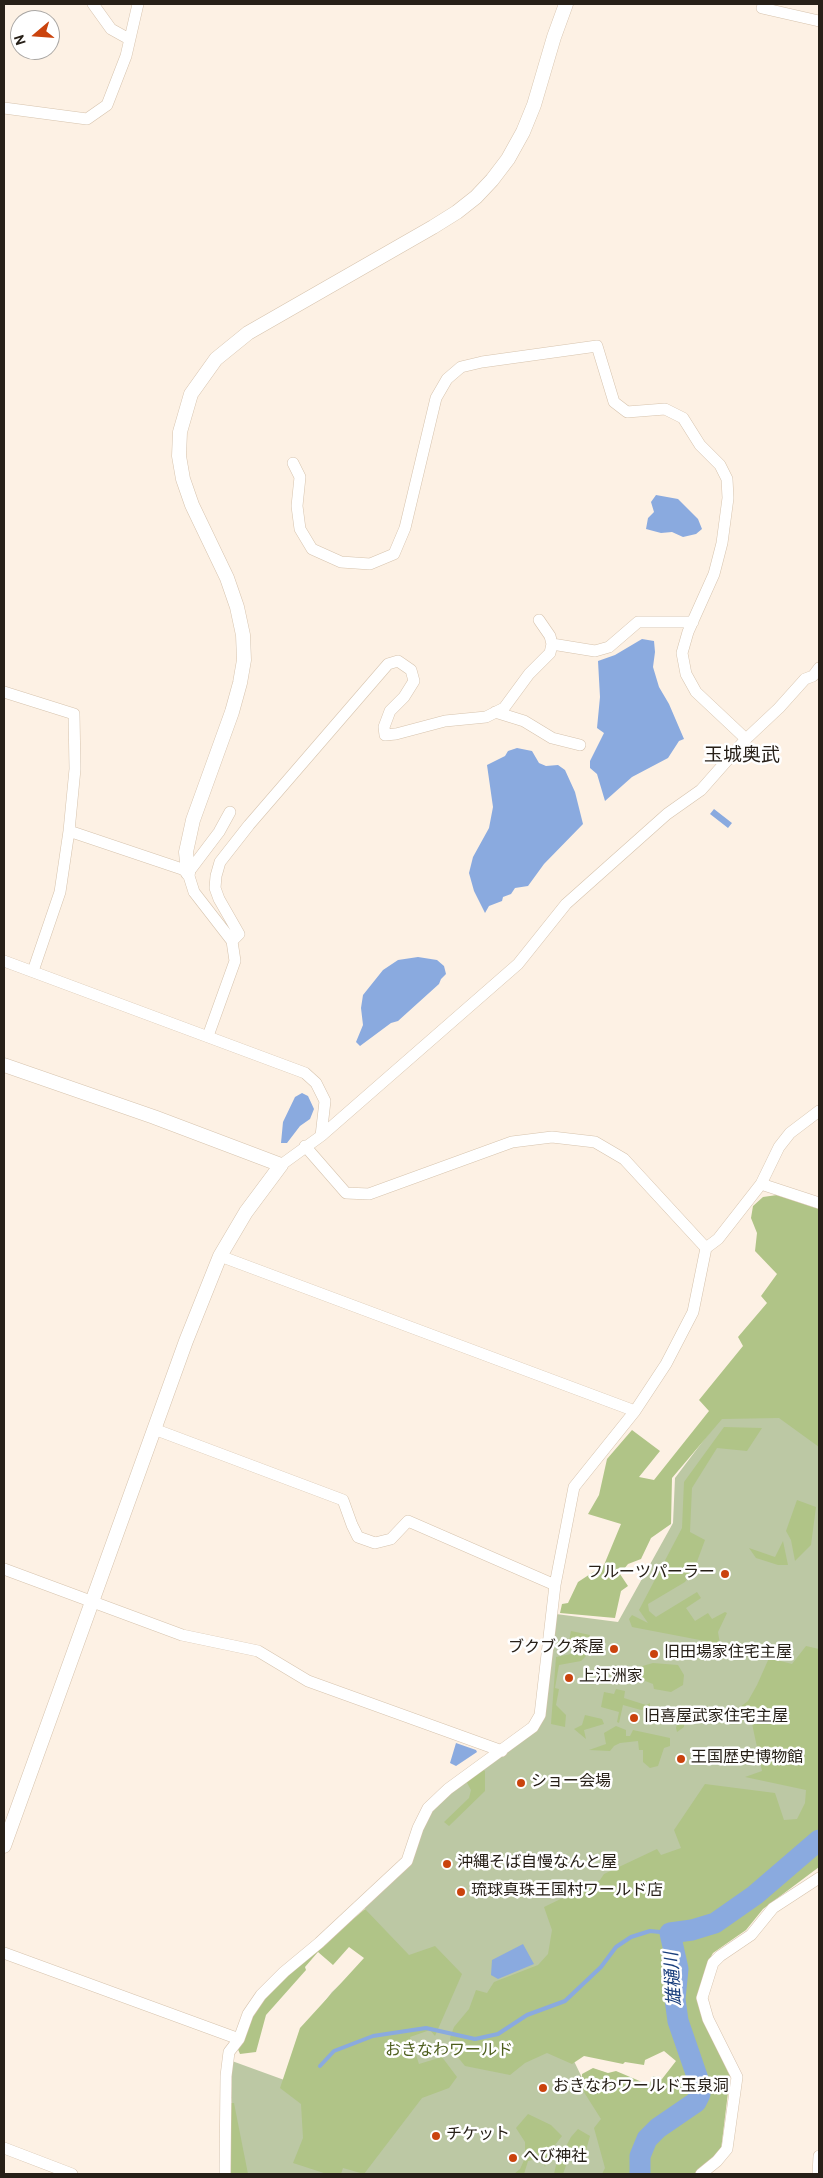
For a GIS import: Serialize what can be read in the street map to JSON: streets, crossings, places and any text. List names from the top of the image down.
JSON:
{
  "districts": ["玉城奥武"],
  "water": ["雄樋川"],
  "parks": ["おきなわワールド"],
  "places": [
    "フルーツパーラー",
    "ブクブク茶屋",
    "旧田場家住宅主屋",
    "上江洲家",
    "旧喜屋武家住宅主屋",
    "王国歴史博物館",
    "ショー会場",
    "沖縄そば自慢なんと屋",
    "琉球真珠王国村ワールド店",
    "おきなわワールド玉泉洞",
    "チケット",
    "へび神社"
  ],
  "north": "left"
}
